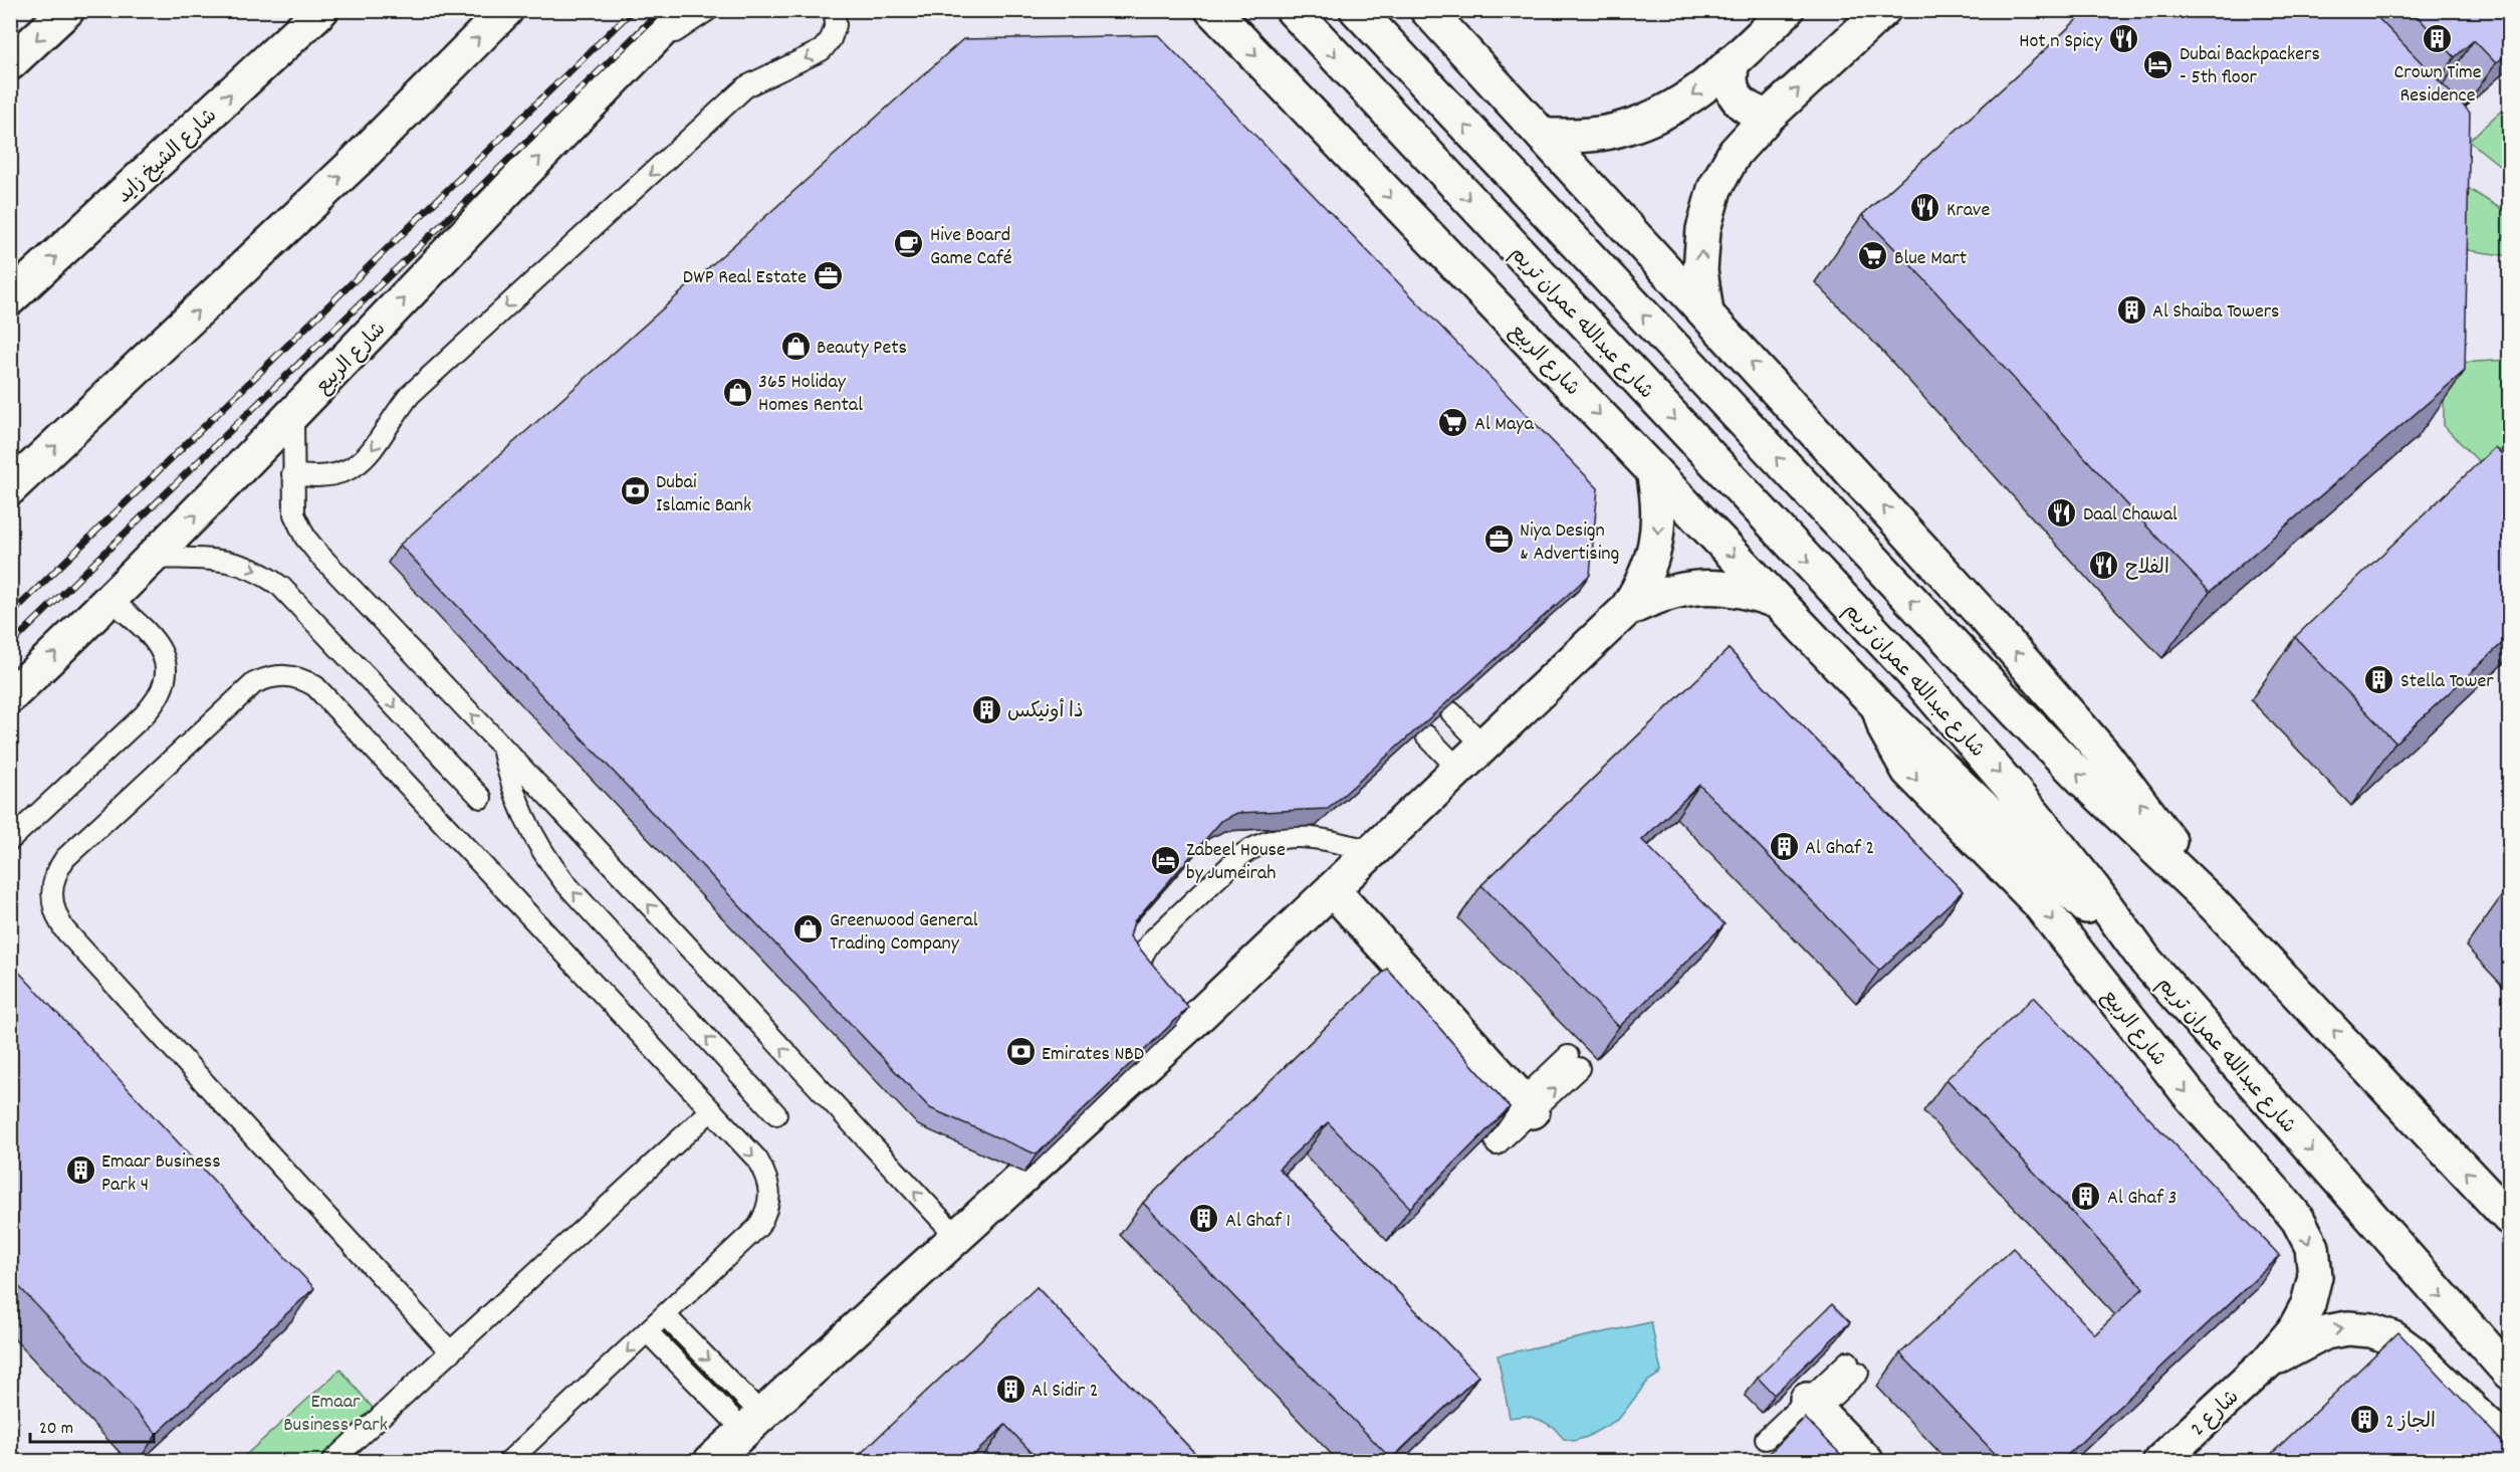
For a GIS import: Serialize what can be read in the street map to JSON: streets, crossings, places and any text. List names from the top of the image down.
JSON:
{
  "streets": {
    "main road": [
      "شارع الشيخ زايد",
      "شارع عبدالله عمران تريم",
      "شارع الربيع",
      "شارع 2"
    ]
  },
  "crossings": [
    ["شارع عبدالله عمران تريم", "شارع الربيع"],
    ["شارع الربيع", "شارع 2"]
  ],
  "parks": ["Emaar Business Park"],
  "places": {
    "restaurant": [
      "Hot n Spicy",
      "Krave",
      "Daal Chawal",
      "الفلاح"
    ],
    "building": [
      "Crown Time Residence",
      "Al Shaiba Towers",
      "Stella Tower",
      "ذا أونيكس",
      "Al Ghaf 2",
      "Emaar Business Park 4",
      "Al Ghaf 3",
      "Al Ghaf 1",
      "Al Sidir 2",
      "الجاز 2"
    ],
    "hotel": ["Dubai Backpackers - 5th floor", "Zabeel House by Jumeirah"],
    "cafe": ["Hive Board Game Café"],
    "supermarket": ["Blue Mart", "Al Maya"],
    "office": ["DWP Real Estate", "Niya Design & Advertising"],
    "shop": ["Beauty Pets", "365 Holiday Homes Rental", "Greenwood General Trading Company"],
    "bank": ["Dubai Islamic Bank", "Emirates NBD"]
  },
  "scale_bar": "20 m"
}
